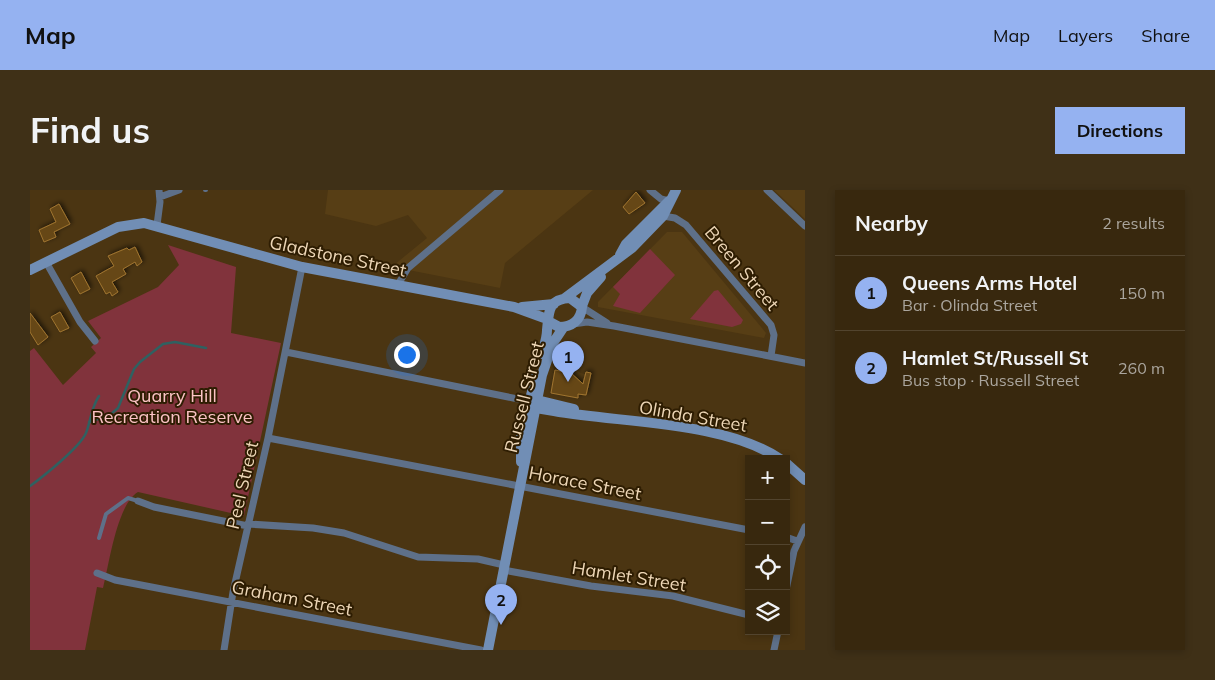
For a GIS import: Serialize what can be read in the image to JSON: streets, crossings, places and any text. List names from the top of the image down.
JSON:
{
  "streets": {
    "main road": ["Gladstone Street", "Russell Street", "Olinda Street"],
    "street": [
      "Breen Street",
      "Horace Street",
      "Peel Street",
      "Hamlet Street",
      "Graham Street"
    ]
  },
  "crossings": [
    ["Gladstone Street", "Russell Street"],
    ["Gladstone Street", "Peel Street"],
    ["Russell Street", "Olinda Street"],
    ["Russell Street", "Horace Street"],
    ["Russell Street", "Hamlet Street"],
    ["Olinda Street", "Peel Street"],
    ["Horace Street", "Peel Street"],
    ["Peel Street", "Hamlet Street"],
    ["Peel Street", "Graham Street"]
  ],
  "parks": ["Quarry Hill Recreation Reserve"],
  "page": {
    "header": "Map",
    "nav": ["Map", "Layers", "Share"],
    "buttons": "Directions",
    "title": "Find us",
    "heading": ["Nearby", "2 results"],
    "list": [
      {
        "mark": "1",
        "name": "Queens Arms Hotel",
        "note": "Bar · Olinda Street",
        "value": "150 m"
      },
      {
        "mark": "2",
        "name": "Hamlet St/Russell St",
        "note": "Bus stop · Russell Street",
        "value": "260 m"
      }
    ],
    "pins": ["1", "2"],
    "map_buttons": ["+", "−"]
  }
}
